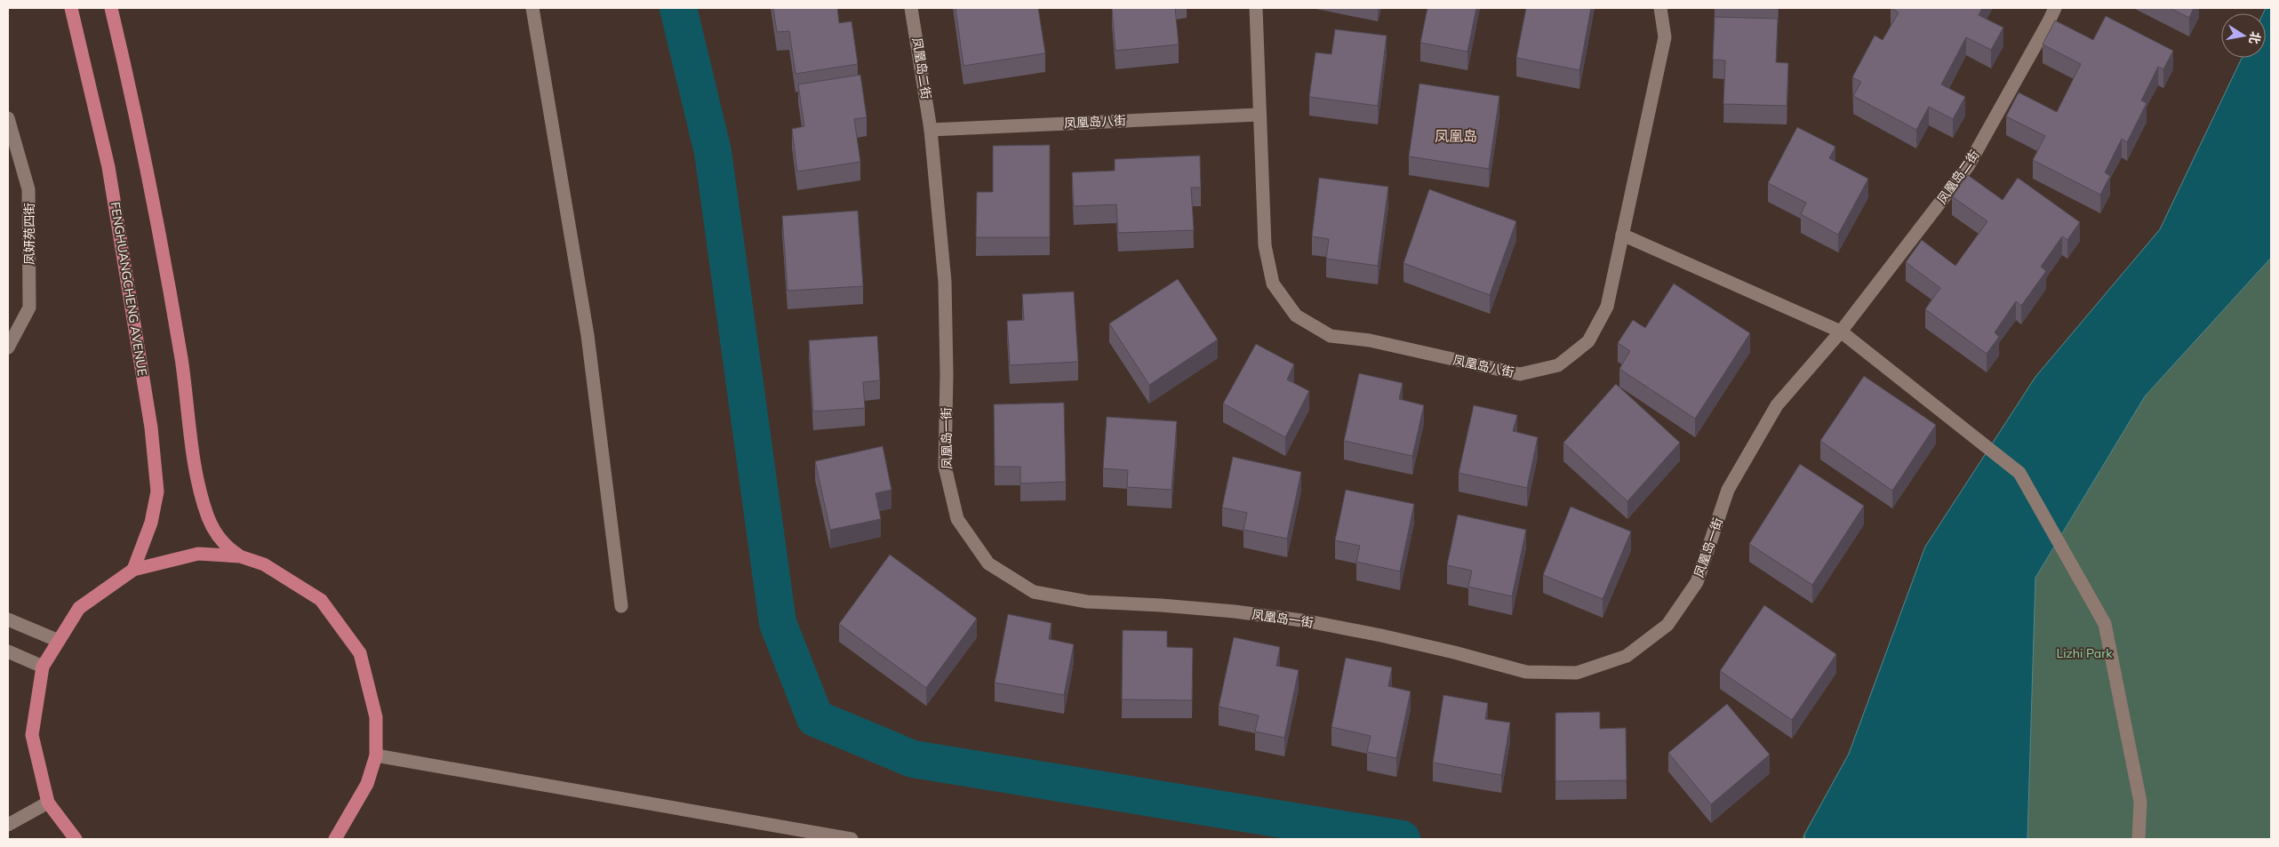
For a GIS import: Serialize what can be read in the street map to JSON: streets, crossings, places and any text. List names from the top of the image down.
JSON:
{
  "streets": {
    "main road": ["FENGHUANGCHENG AVENUE"],
    "street": [
      "凤凰岛二街",
      "凤凰岛八街",
      "凤妍苑四街",
      "凤凰岛一街"
    ]
  },
  "crossings": [
    ["凤凰岛二街", "凤凰岛八街"],
    ["凤凰岛二街", "凤凰岛一街"],
    ["凤凰岛八街", "凤凰岛一街"]
  ],
  "districts": ["凤凰岛"],
  "parks": ["Lizhi Park"],
  "north": "right"
}
